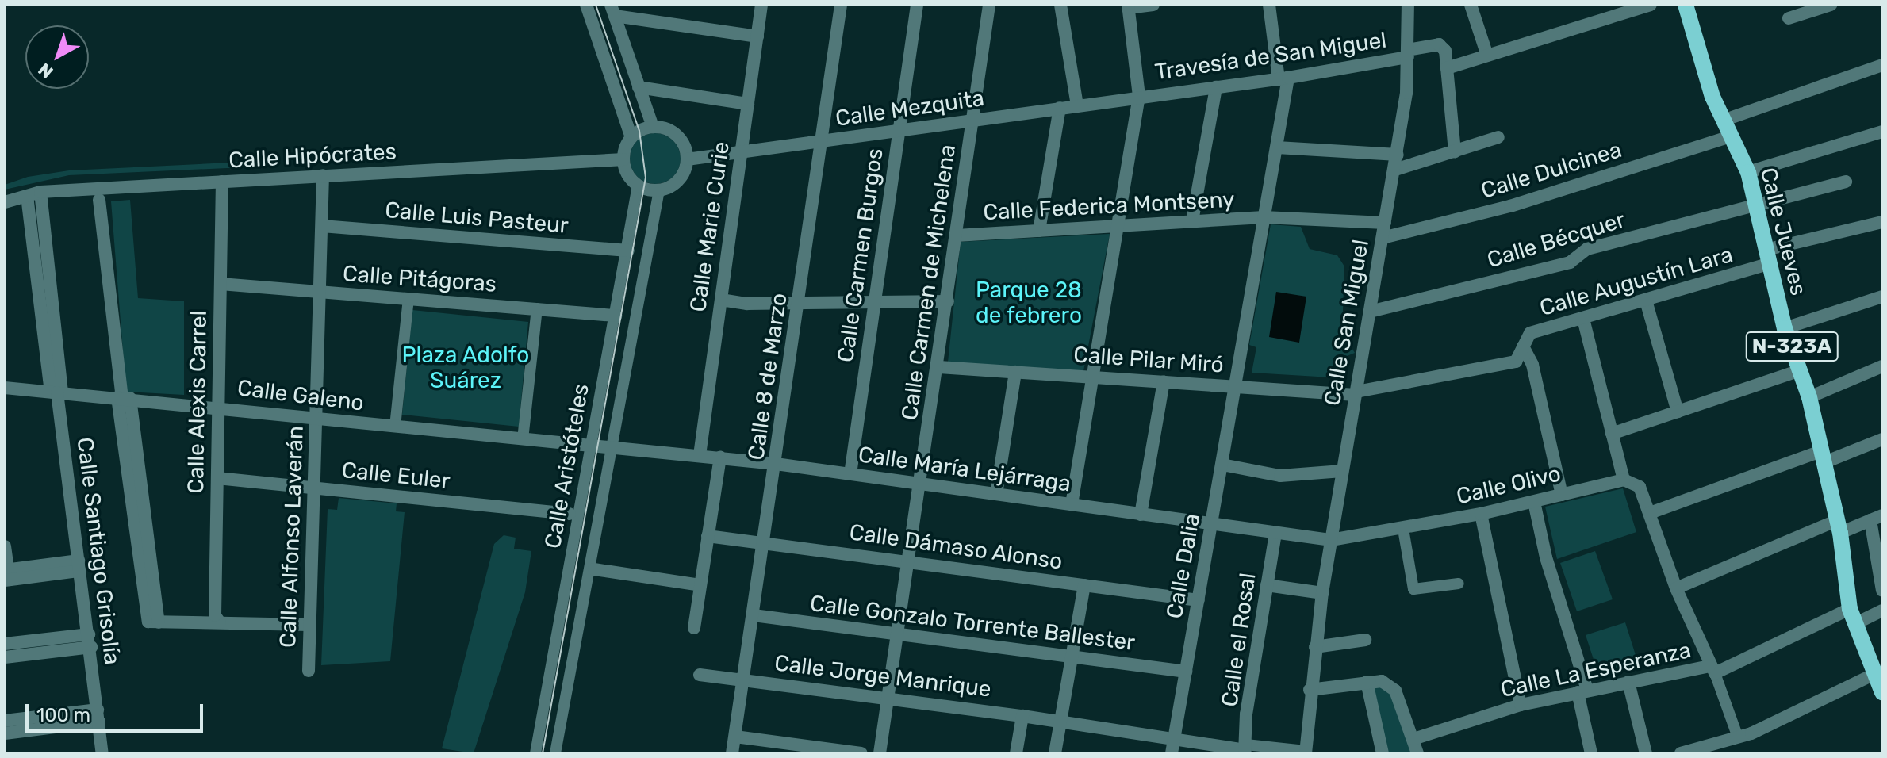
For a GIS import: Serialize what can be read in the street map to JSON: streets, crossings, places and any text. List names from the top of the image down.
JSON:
{
  "streets": {
    "main road": ["Calle Jueves", "N-323A"],
    "street": [
      "Travesía de San Miguel",
      "Calle Mezquita",
      "Calle Hipócrates",
      "Calle Dulcinea",
      "Calle Federica Montseny",
      "Calle Luis Pasteur",
      "Calle Marie Curie",
      "Calle Bécquer",
      "Calle Carmen Burgos",
      "Calle Pitágoras",
      "Calle Augustín Lara",
      "Calle Carmen de Michelena",
      "Calle San Miguel",
      "Calle Pilar Miró",
      "Calle 8 de Marzo",
      "Calle Galeno",
      "Calle Alexis Carrel",
      "Calle Aristóteles",
      "Calle María Lejárraga",
      "Calle Euler",
      "Calle Olivo",
      "Calle Alfonso Laverán",
      "Calle Dámaso Alonso",
      "Calle Santiago Grisolía",
      "Calle Dalia",
      "Calle Gonzalo Torrente Ballester",
      "Calle el Rosal",
      "Calle La Esperanza",
      "Calle Jorge Manrique"
    ]
  },
  "crossings": [
    ["Travesía de San Miguel", "Calle Mezquita"],
    ["Travesía de San Miguel", "Calle San Miguel"],
    ["Travesía de San Miguel", "Calle Dalia"],
    ["Calle Mezquita", "Calle Hipócrates"],
    ["Calle Mezquita", "Calle Marie Curie"],
    ["Calle Mezquita", "Calle Carmen Burgos"],
    ["Calle Mezquita", "Calle Carmen de Michelena"],
    ["Calle Mezquita", "Calle 8 de Marzo"],
    ["Calle Mezquita", "Calle Aristóteles"],
    ["Calle Hipócrates", "Calle Alexis Carrel"],
    ["Calle Hipócrates", "Calle Aristóteles"],
    ["Calle Hipócrates", "Calle Alfonso Laverán"],
    ["Calle Hipócrates", "Calle Santiago Grisolía"],
    ["Calle Dulcinea", "Calle Jueves"],
    ["Calle Dulcinea", "Calle San Miguel"],
    ["Calle Federica Montseny", "Calle Carmen de Michelena"],
    ["Calle Federica Montseny", "Calle San Miguel"],
    ["Calle Federica Montseny", "Calle Dalia"],
    ["Calle Luis Pasteur", "Calle Aristóteles"],
    ["Calle Luis Pasteur", "Calle Alfonso Laverán"],
    ["Calle Marie Curie", "Calle María Lejárraga"],
    ["Calle Jueves", "Calle Bécquer"],
    ["Calle Jueves", "Calle Augustín Lara"],
    ["Calle Jueves", "Calle La Esperanza"],
    ["Calle Bécquer", "Calle San Miguel"],
    ["Calle Carmen Burgos", "Calle María Lejárraga"],
    ["Calle Pitágoras", "Calle Alexis Carrel"],
    ["Calle Pitágoras", "Calle Aristóteles"],
    ["Calle Pitágoras", "Calle Alfonso Laverán"],
    ["Calle Augustín Lara", "Calle San Miguel"],
    ["Calle Augustín Lara", "Calle Pilar Miró"],
    ["Calle Carmen de Michelena", "Calle Pilar Miró"],
    ["Calle Carmen de Michelena", "Calle María Lejárraga"],
    ["Calle Carmen de Michelena", "Calle Dámaso Alonso"],
    ["Calle Carmen de Michelena", "Calle Gonzalo Torrente Ballester"],
    ["Calle Carmen de Michelena", "Calle Jorge Manrique"],
    ["Calle San Miguel", "Calle Pilar Miró"],
    ["Calle San Miguel", "Calle María Lejárraga"],
    ["Calle San Miguel", "Calle Olivo"],
    ["Calle Pilar Miró", "Calle Dalia"],
    ["Calle 8 de Marzo", "Calle María Lejárraga"],
    ["Calle 8 de Marzo", "Calle Dámaso Alonso"],
    ["Calle 8 de Marzo", "Calle Gonzalo Torrente Ballester"],
    ["Calle 8 de Marzo", "Calle Jorge Manrique"],
    ["Calle Galeno", "Calle Alexis Carrel"],
    ["Calle Galeno", "Calle Aristóteles"],
    ["Calle Galeno", "Calle María Lejárraga"],
    ["Calle Galeno", "Calle Alfonso Laverán"],
    ["Calle Galeno", "Calle Santiago Grisolía"],
    ["Calle Alexis Carrel", "Calle Euler"],
    ["Calle Aristóteles", "Calle María Lejárraga"],
    ["Calle María Lejárraga", "Calle Olivo"],
    ["Calle María Lejárraga", "Calle Dalia"],
    ["Calle María Lejárraga", "Calle el Rosal"],
    ["Calle Euler", "Calle Alfonso Laverán"],
    ["Calle Dámaso Alonso", "Calle Dalia"],
    ["Calle Dalia", "Calle Gonzalo Torrente Ballester"],
    ["Calle Dalia", "Calle Jorge Manrique"],
    ["Calle el Rosal", "Calle Jorge Manrique"]
  ],
  "parks": ["Parque 28 de febrero", "Plaza Adolfo Suárez"],
  "scale_bar": "100 m",
  "north": "bottom left"
}
